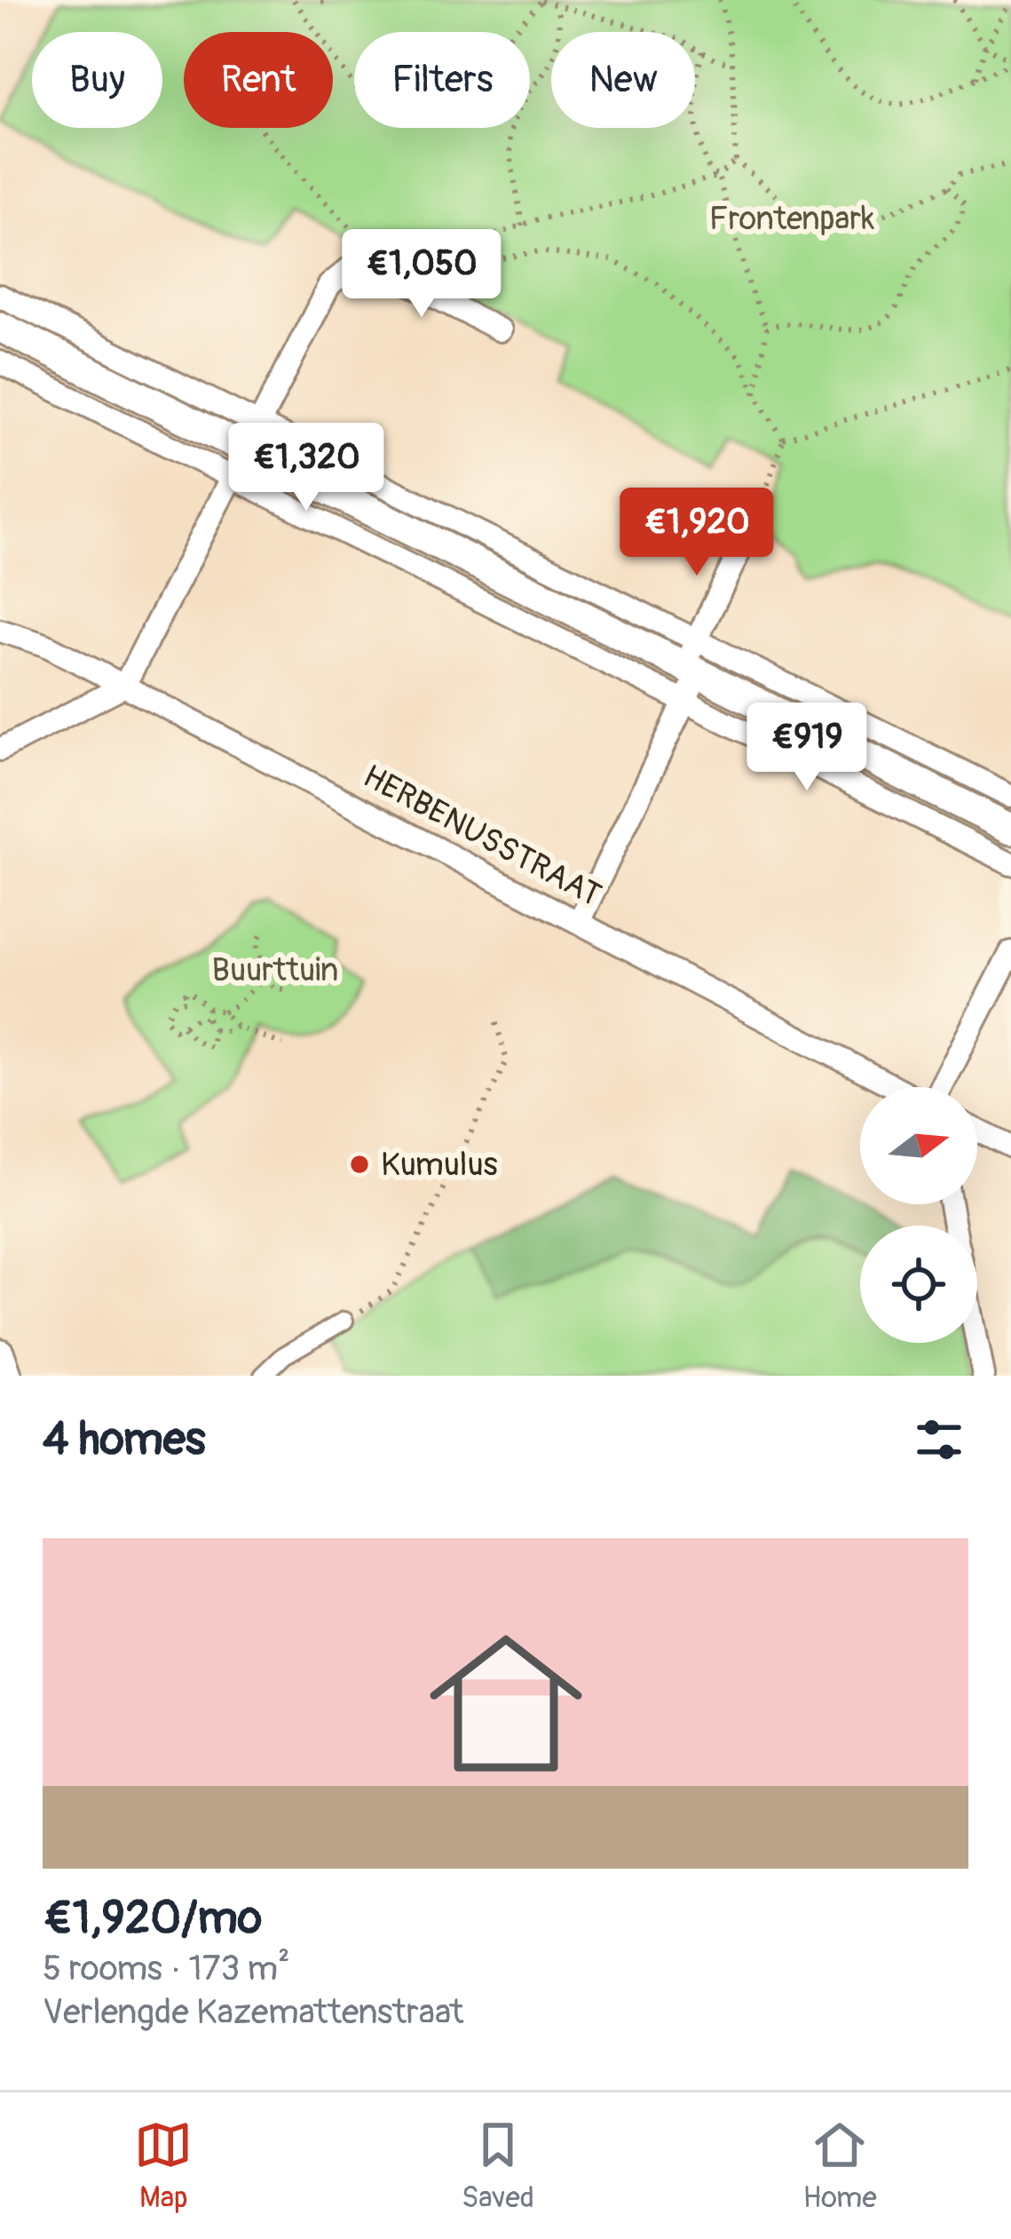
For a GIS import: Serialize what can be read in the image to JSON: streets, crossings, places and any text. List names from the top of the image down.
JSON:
{
  "streets": {
    "street": ["HERBENUSSTRAAT"]
  },
  "parks": ["Frontenpark", "Buurttuin"],
  "places": ["Kumulus"],
  "north": "right",
  "page": {
    "chip": [
      "Buy",
      "Rent",
      "Filters",
      "New"
    ],
    "price": [
      "€1,050",
      "€1,320",
      "€1,920",
      "€919"
    ],
    "heading": "4 homes",
    "list": [
      {
        "name": "€1,920/mo",
        "note": "5 rooms · 173 m² · Verlengde Kazemattenstraat"
      }
    ],
    "tabs": ["Map", "Saved", "Home"]
  }
}
